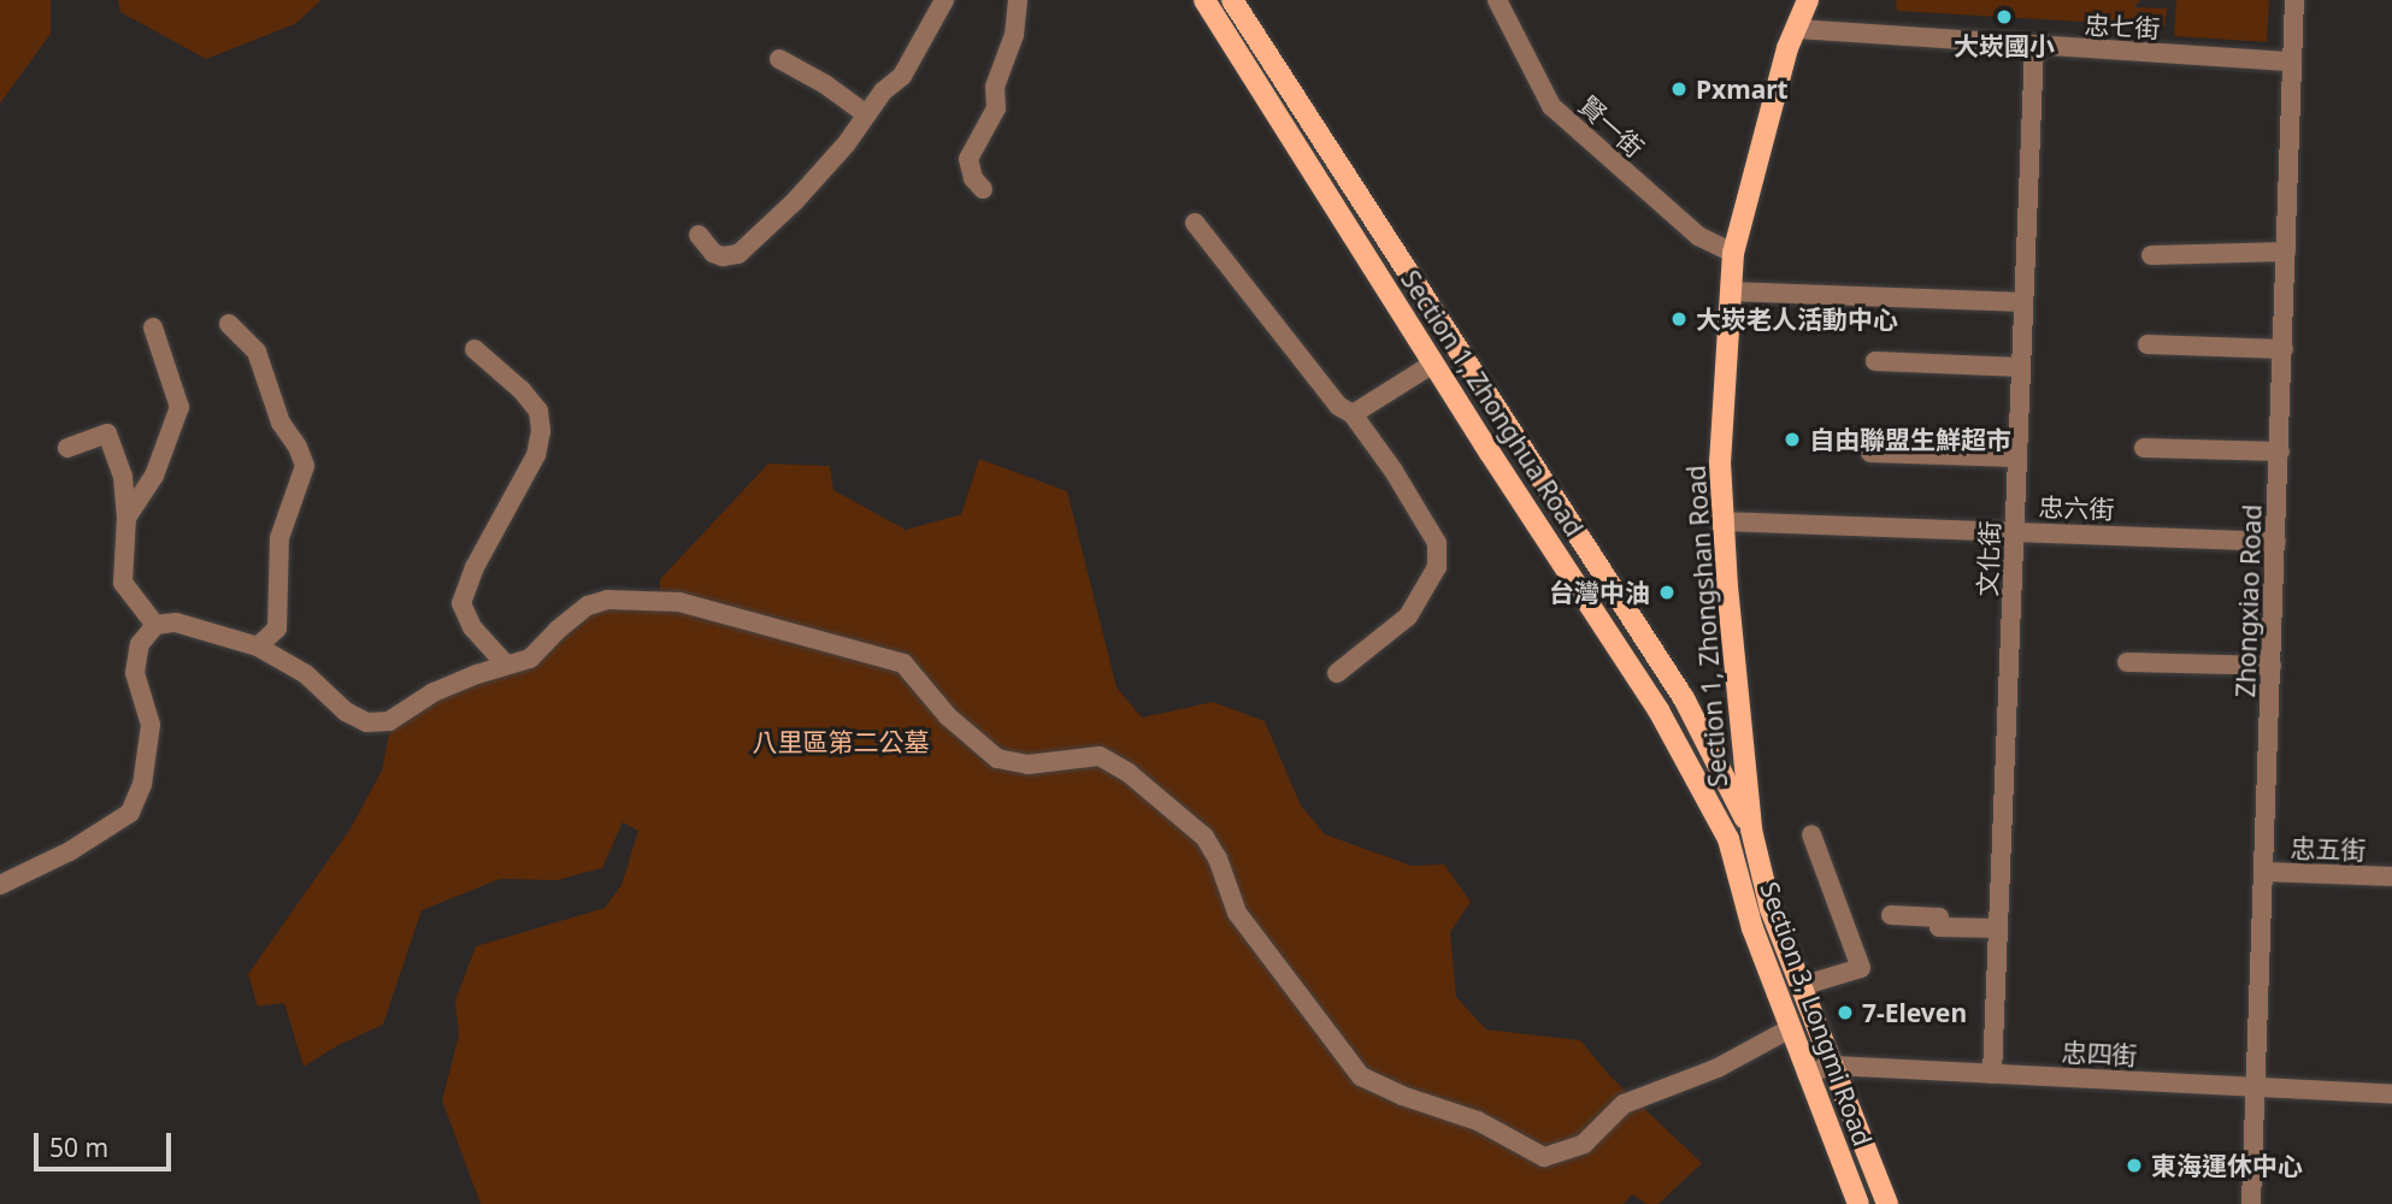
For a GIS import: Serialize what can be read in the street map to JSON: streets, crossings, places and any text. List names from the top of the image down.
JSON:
{
  "streets": {
    "main road": ["Section 1, Zhonghua Road", "Section 1, Zhongshan Road", "Section 3, Longmi Road"],
    "street": [
      "忠七街",
      "賢一街",
      "忠六街",
      "文化街",
      "Zhongxiao Road",
      "忠五街",
      "忠四街"
    ]
  },
  "crossings": [
    ["忠七街", "文化街"],
    ["忠七街", "Zhongxiao Road"],
    ["忠七街", "Section 1, Zhongshan Road"],
    ["賢一街", "Section 1, Zhongshan Road"],
    ["Section 1, Zhonghua Road", "Section 1, Zhongshan Road"],
    ["Section 1, Zhonghua Road", "Section 3, Longmi Road"],
    ["忠六街", "文化街"],
    ["忠六街", "Zhongxiao Road"],
    ["忠六街", "Section 1, Zhongshan Road"],
    ["文化街", "忠四街"],
    ["Zhongxiao Road", "忠五街"],
    ["Zhongxiao Road", "忠四街"],
    ["Section 1, Zhongshan Road", "Section 3, Longmi Road"],
    ["Section 3, Longmi Road", "忠四街"]
  ],
  "parks": ["八里區第二公墓"],
  "places": [
    "大崁國小",
    "Pxmart",
    "大崁老人活動中心",
    "自由聯盟生鮮超市",
    "台灣中油",
    "7-Eleven",
    "東海運休中心"
  ],
  "scale_bar": "50 m"
}
